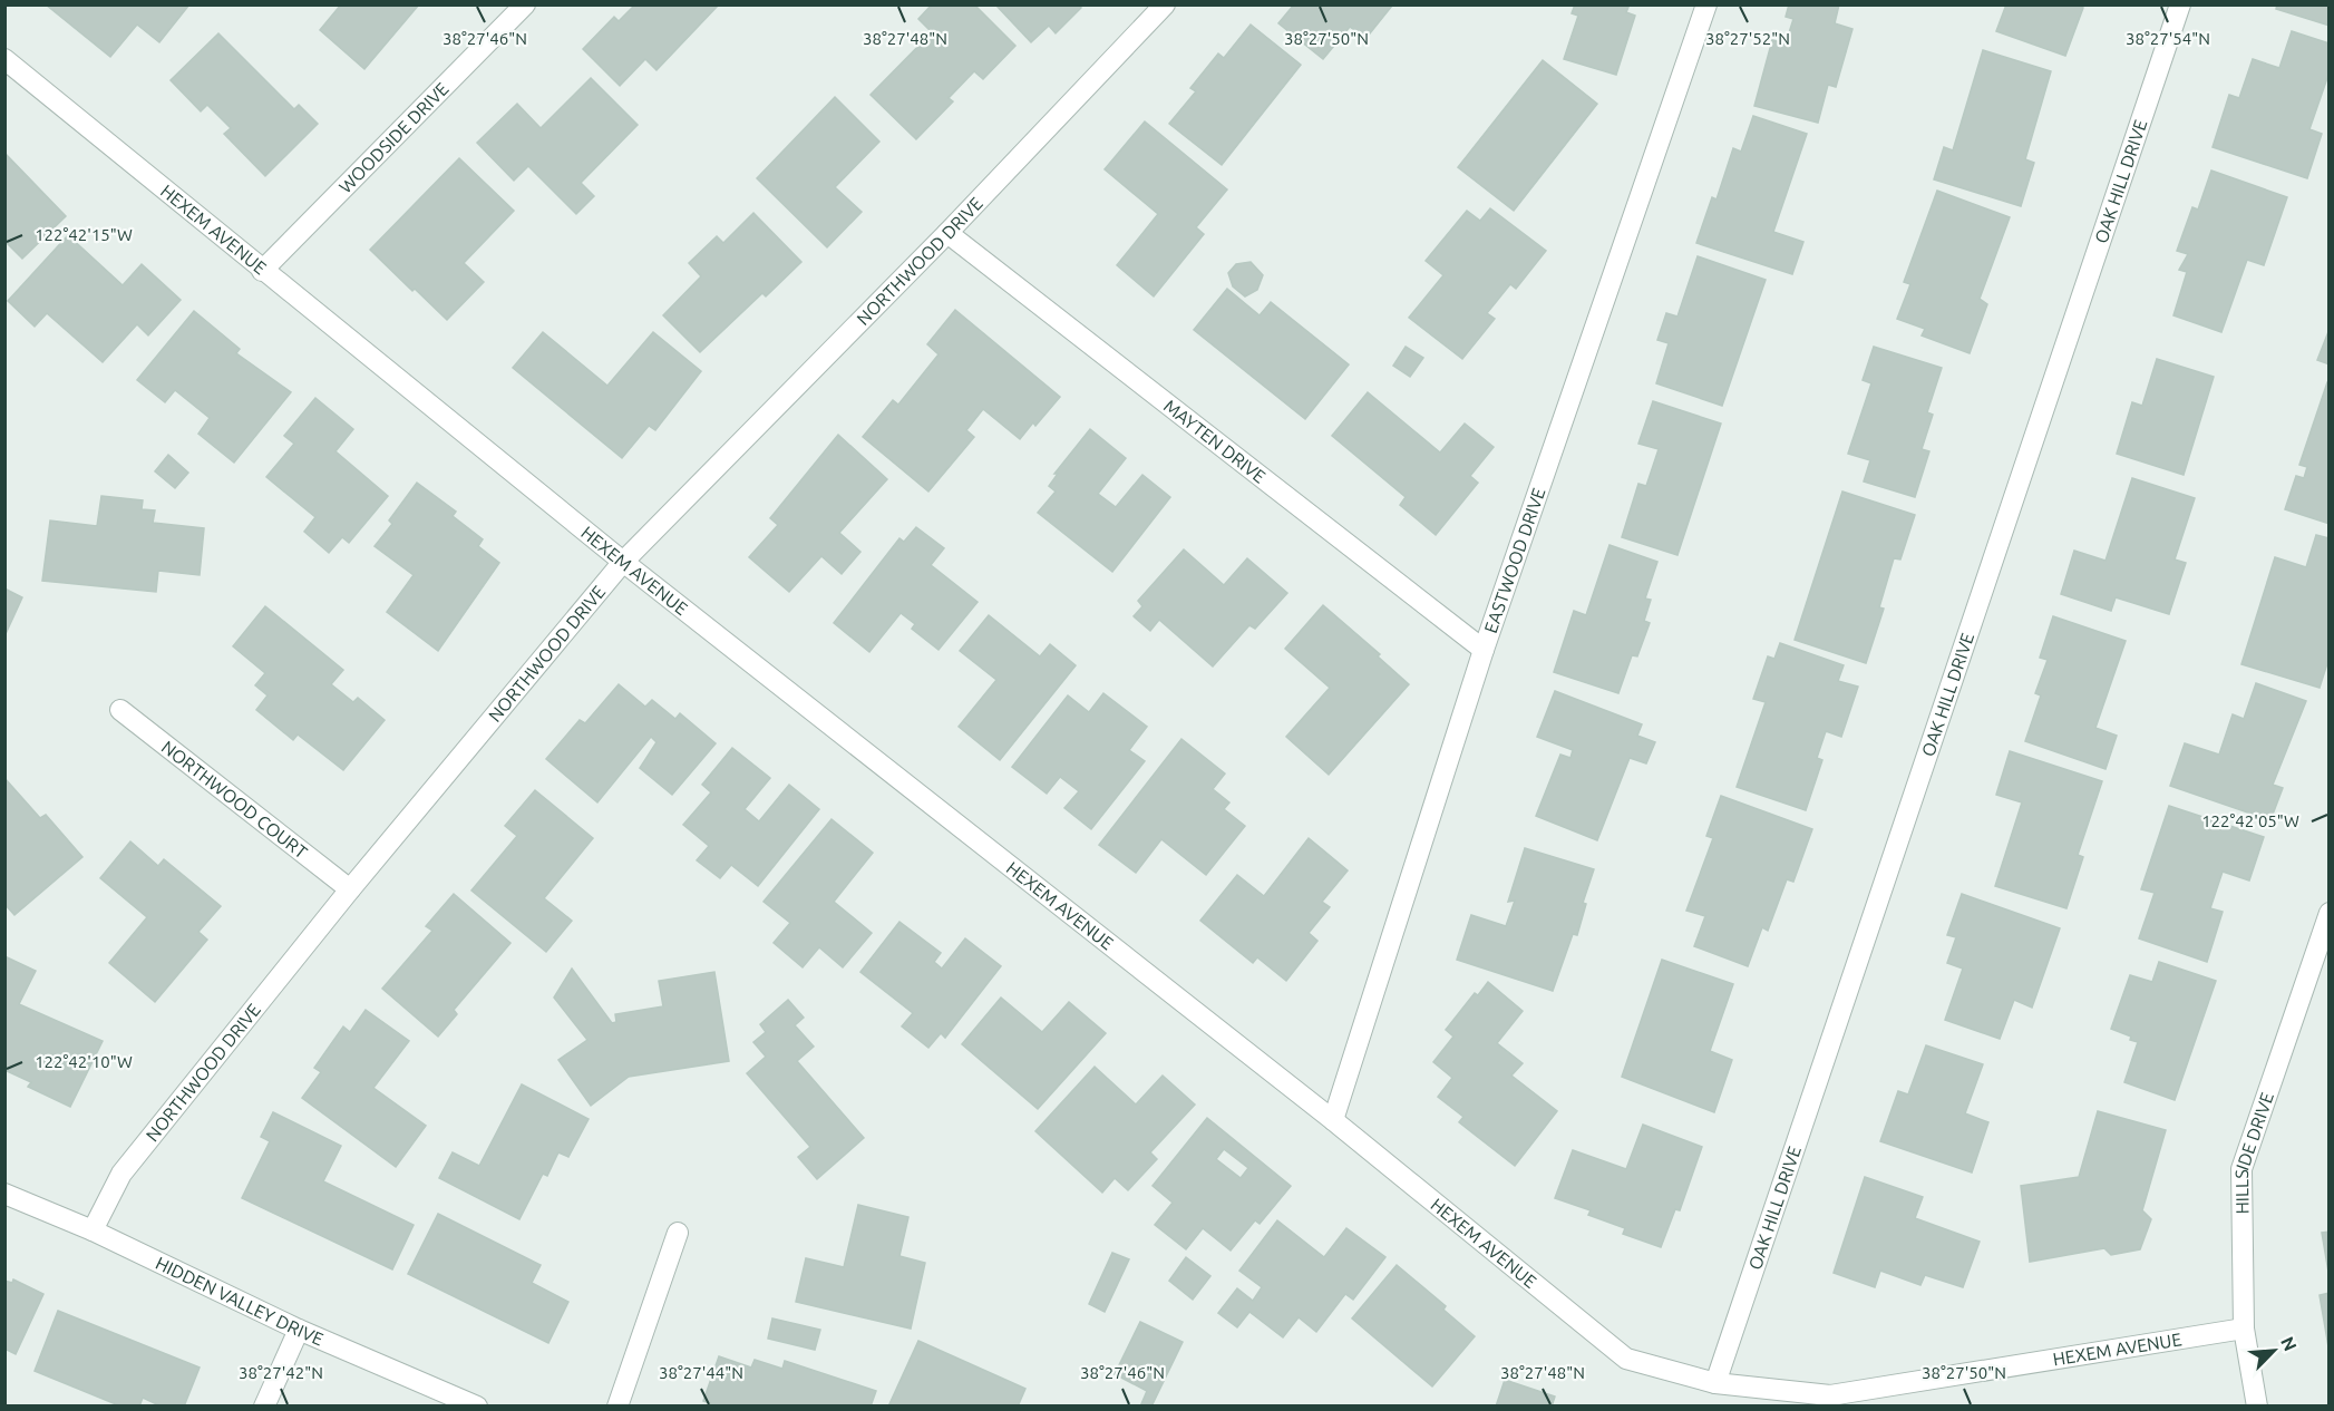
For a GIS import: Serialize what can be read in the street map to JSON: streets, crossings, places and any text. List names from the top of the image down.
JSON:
{
  "streets": {
    "street": [
      "WOODSIDE DRIVE",
      "OAK HILL DRIVE",
      "HEXEM AVENUE",
      "NORTHWOOD DRIVE",
      "MAYTEN DRIVE",
      "EASTWOOD DRIVE",
      "NORTHWOOD COURT",
      "HILLSIDE DRIVE",
      "HIDDEN VALLEY DRIVE"
    ]
  },
  "crossings": [
    ["WOODSIDE DRIVE", "HEXEM AVENUE"],
    ["OAK HILL DRIVE", "HEXEM AVENUE"],
    ["HEXEM AVENUE", "NORTHWOOD DRIVE"],
    ["HEXEM AVENUE", "EASTWOOD DRIVE"],
    ["HEXEM AVENUE", "HILLSIDE DRIVE"],
    ["NORTHWOOD DRIVE", "MAYTEN DRIVE"],
    ["NORTHWOOD DRIVE", "NORTHWOOD COURT"],
    ["NORTHWOOD DRIVE", "HIDDEN VALLEY DRIVE"],
    ["MAYTEN DRIVE", "EASTWOOD DRIVE"]
  ],
  "north": "top right",
  "coordinates": [
    "38°27'46\"N",
    "38°27'48\"N",
    "38°27'50\"N",
    "38°27'52\"N",
    "38°27'54\"N",
    "122°42'15\"W",
    "122°42'05\"W",
    "122°42'10\"W",
    "38°27'42\"N",
    "38°27'44\"N"
  ]
}
